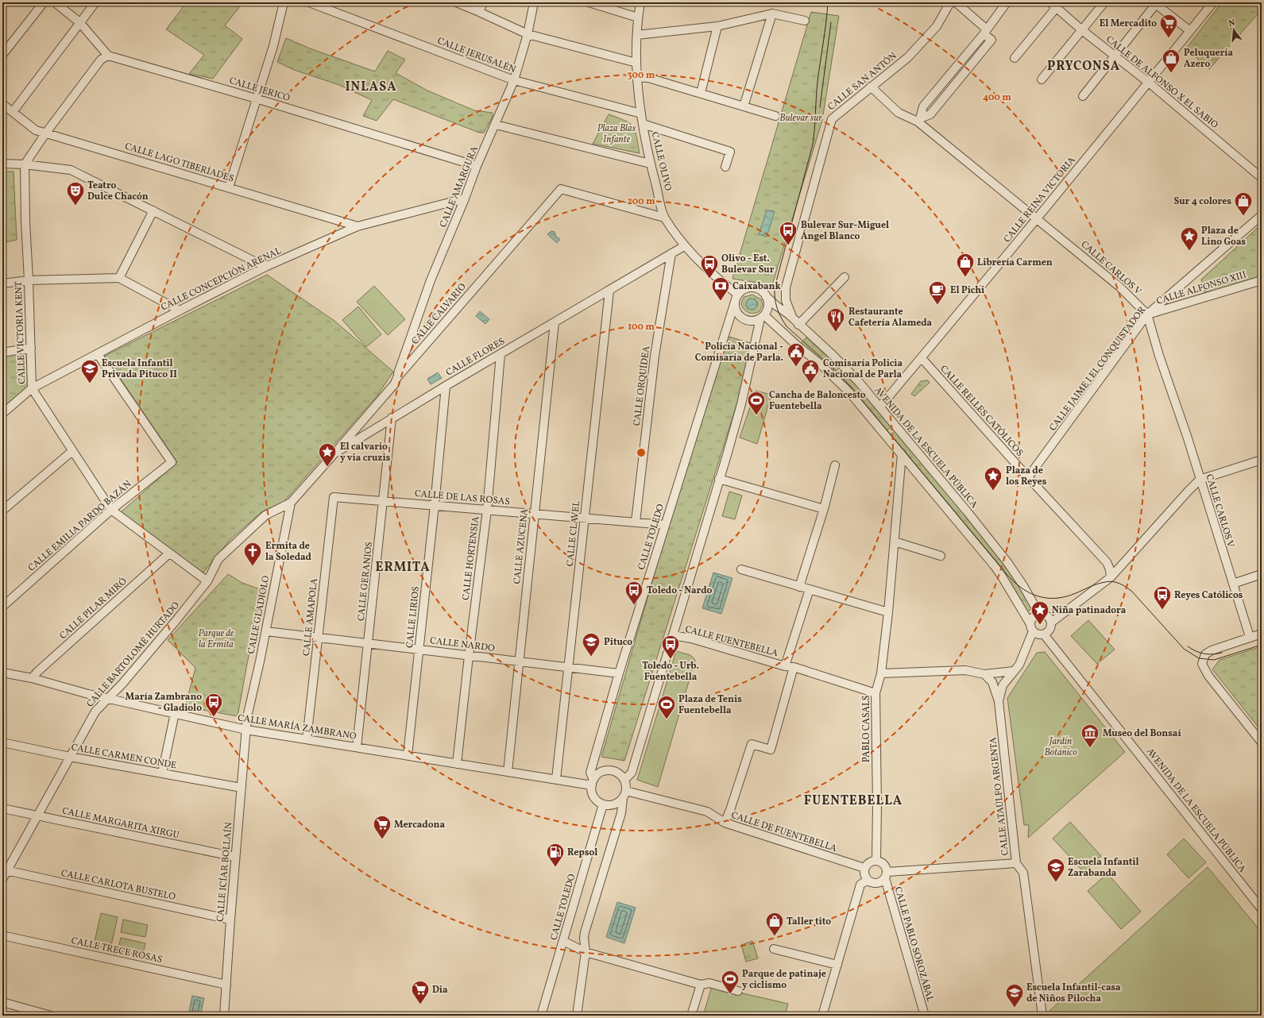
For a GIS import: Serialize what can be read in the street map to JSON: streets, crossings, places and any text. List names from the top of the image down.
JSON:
{
  "streets": {
    "street": [
      "CALLE JERUSALÉN",
      "CALLE SAN ANTÓN",
      "CALLE DE ALFONSO X EL SABIO",
      "CALLE JERICÓ",
      "CALLE OLIVO",
      "CALLE LAGO TIBERÍADES",
      "CALLE AMARGURA",
      "CALLE REINA VICTORIA",
      "CALLE CARLOS V",
      "CALLE CONCEPCIÓN ARENAL",
      "CALLE ALFONSO XIII",
      "CALLE CALVARIO",
      "CALLE VICTORIA KENT",
      "CALLE FLORES",
      "CALLE JAIME I EL CONQUISTADOR",
      "CALLE ORQUÍDEA",
      "CALLE RELLES CATÓLICOS",
      "AVENIDA DE LA ESCUELA PÚBLICA",
      "CALLE DE LAS ROSAS",
      "CALLE EMILIA PARDO BAZÁN",
      "CALLE CLAVEL",
      "CALLE TOLEDO",
      "CALLE AZUCENA",
      "CALLE HORTENSIA",
      "CALLE GERANIOS",
      "CALLE PILAR MIRÓ",
      "CALLE GLADIOLO",
      "CALLE AMAPOLA",
      "CALLE LIRIOS",
      "CALLE FUENTEBELLA",
      "CALLE NARDO",
      "CALLE BARTOLOMÉ HURTADO",
      "CALLE MARÍA ZAMBRANO",
      "PABLO CASALS",
      "CALLE CARMEN CONDE",
      "CALLE ATAÚLFO ARGENTA",
      "CALLE MARGARITA XIRGU",
      "CALLE DE FUENTEBELLA",
      "CALLE ICÍAR BOLLAÍN",
      "CALLE CARLOTA BUSTELO",
      "CALLE PABLO SOROZÁBAL",
      "CALLE TRECE ROSAS"
    ]
  },
  "crossings": [
    ["CALLE JERUSALÉN", "CALLE OLIVO"],
    ["CALLE JERUSALÉN", "CALLE AMARGURA"],
    ["CALLE SAN ANTÓN", "CALLE CARLOS V"],
    ["CALLE SAN ANTÓN", "AVENIDA DE LA ESCUELA PÚBLICA"],
    ["CALLE DE ALFONSO X EL SABIO", "CALLE REINA VICTORIA"],
    ["CALLE JERICÓ", "CALLE AMARGURA"],
    ["CALLE OLIVO", "CALLE CALVARIO"],
    ["CALLE OLIVO", "CALLE FLORES"],
    ["CALLE OLIVO", "AVENIDA DE LA ESCUELA PÚBLICA"],
    ["CALLE OLIVO", "CALLE TOLEDO"],
    ["CALLE LAGO TIBERÍADES", "CALLE CONCEPCIÓN ARENAL"],
    ["CALLE AMARGURA", "CALLE CONCEPCIÓN ARENAL"],
    ["CALLE AMARGURA", "CALLE CALVARIO"],
    ["CALLE REINA VICTORIA", "CALLE CARLOS V"],
    ["CALLE REINA VICTORIA", "CALLE RELLES CATÓLICOS"],
    ["CALLE REINA VICTORIA", "AVENIDA DE LA ESCUELA PÚBLICA"],
    ["CALLE CARLOS V", "CALLE ALFONSO XIII"],
    ["CALLE CARLOS V", "CALLE JAIME I EL CONQUISTADOR"],
    ["CALLE CONCEPCIÓN ARENAL", "CALLE VICTORIA KENT"],
    ["CALLE CONCEPCIÓN ARENAL", "CALLE EMILIA PARDO BAZÁN"],
    ["CALLE ALFONSO XIII", "CALLE JAIME I EL CONQUISTADOR"],
    ["CALLE CALVARIO", "CALLE FLORES"],
    ["CALLE VICTORIA KENT", "CALLE EMILIA PARDO BAZÁN"],
    ["CALLE VICTORIA KENT", "CALLE PILAR MIRÓ"],
    ["CALLE VICTORIA KENT", "CALLE BARTOLOMÉ HURTADO"],
    ["CALLE FLORES", "CALLE ORQUÍDEA"],
    ["CALLE FLORES", "CALLE CLAVEL"],
    ["CALLE FLORES", "CALLE AZUCENA"],
    ["CALLE FLORES", "CALLE HORTENSIA"],
    ["CALLE FLORES", "CALLE GERANIOS"],
    ["CALLE FLORES", "CALLE GLADIOLO"],
    ["CALLE FLORES", "CALLE LIRIOS"],
    ["CALLE FLORES", "CALLE BARTOLOMÉ HURTADO"],
    ["CALLE JAIME I EL CONQUISTADOR", "CALLE RELLES CATÓLICOS"],
    ["CALLE ORQUÍDEA", "CALLE DE LAS ROSAS"],
    ["AVENIDA DE LA ESCUELA PÚBLICA", "CALLE TOLEDO"],
    ["AVENIDA DE LA ESCUELA PÚBLICA", "CALLE ATAÚLFO ARGENTA"],
    ["CALLE DE LAS ROSAS", "CALLE CLAVEL"],
    ["CALLE DE LAS ROSAS", "CALLE TOLEDO"],
    ["CALLE DE LAS ROSAS", "CALLE AZUCENA"],
    ["CALLE DE LAS ROSAS", "CALLE HORTENSIA"],
    ["CALLE DE LAS ROSAS", "CALLE GERANIOS"],
    ["CALLE DE LAS ROSAS", "CALLE AMAPOLA"],
    ["CALLE DE LAS ROSAS", "CALLE LIRIOS"],
    ["CALLE CLAVEL", "CALLE NARDO"],
    ["CALLE CLAVEL", "CALLE MARÍA ZAMBRANO"],
    ["CALLE TOLEDO", "CALLE NARDO"],
    ["CALLE TOLEDO", "CALLE MARÍA ZAMBRANO"],
    ["CALLE TOLEDO", "CALLE DE FUENTEBELLA"],
    ["CALLE AZUCENA", "CALLE NARDO"],
    ["CALLE AZUCENA", "CALLE MARÍA ZAMBRANO"],
    ["CALLE HORTENSIA", "CALLE NARDO"],
    ["CALLE HORTENSIA", "CALLE MARÍA ZAMBRANO"],
    ["CALLE GERANIOS", "CALLE NARDO"],
    ["CALLE GERANIOS", "CALLE MARÍA ZAMBRANO"],
    ["CALLE PILAR MIRÓ", "CALLE MARÍA ZAMBRANO"],
    ["CALLE GLADIOLO", "CALLE NARDO"],
    ["CALLE GLADIOLO", "CALLE BARTOLOMÉ HURTADO"],
    ["CALLE GLADIOLO", "CALLE MARÍA ZAMBRANO"],
    ["CALLE GLADIOLO", "CALLE ICÍAR BOLLAÍN"],
    ["CALLE AMAPOLA", "CALLE NARDO"],
    ["CALLE AMAPOLA", "CALLE MARÍA ZAMBRANO"],
    ["CALLE LIRIOS", "CALLE NARDO"],
    ["CALLE LIRIOS", "CALLE MARÍA ZAMBRANO"],
    ["CALLE FUENTEBELLA", "PABLO CASALS"],
    ["CALLE BARTOLOMÉ HURTADO", "CALLE MARÍA ZAMBRANO"],
    ["CALLE BARTOLOMÉ HURTADO", "CALLE CARMEN CONDE"],
    ["CALLE BARTOLOMÉ HURTADO", "CALLE MARGARITA XIRGU"],
    ["CALLE BARTOLOMÉ HURTADO", "CALLE CARLOTA BUSTELO"],
    ["CALLE MARÍA ZAMBRANO", "CALLE DE FUENTEBELLA"],
    ["CALLE MARÍA ZAMBRANO", "CALLE ICÍAR BOLLAÍN"],
    ["PABLO CASALS", "CALLE DE FUENTEBELLA"],
    ["PABLO CASALS", "CALLE PABLO SOROZÁBAL"],
    ["CALLE CARMEN CONDE", "CALLE ICÍAR BOLLAÍN"],
    ["CALLE MARGARITA XIRGU", "CALLE ICÍAR BOLLAÍN"],
    ["CALLE DE FUENTEBELLA", "CALLE PABLO SOROZÁBAL"],
    ["CALLE ICÍAR BOLLAÍN", "CALLE CARLOTA BUSTELO"],
    ["CALLE ICÍAR BOLLAÍN", "CALLE TRECE ROSAS"]
  ],
  "districts": [
    "PRYCONSA",
    "INLASA",
    "ERMITA",
    "FUENTEBELLA"
  ],
  "parks": [
    "Bulevar sur",
    "Plaza Blas Infante",
    "Parque de la Ermita",
    "Jardín Botánico"
  ],
  "places": {
    "supermarket": ["El Mercadito", "Mercadona", "Dia"],
    "shop": [
      "Peluquería Azero",
      "Sur 4 colores",
      "Librería Carmen",
      "Taller tito"
    ],
    "theatre": ["Teatro Dulce Chacón"],
    "bus stop": [
      "Bulevar Sur-Miguel Ángel Blanco",
      "Olivo - Est. Bulevar Sur",
      "Toledo - Nardo",
      "Reyes Católicos",
      "Toledo - Urb. Fuentebella",
      "María Zambrano - Gladiolo"
    ],
    "place": [
      "Plaza de Lino Goas",
      "El calvario y via cruzis",
      "Plaza de los Reyes",
      "Niña patinadora"
    ],
    "bank": ["Caixabank"],
    "cafe": ["El Pichi"],
    "restaurant": ["Restaurante Cafetería Alameda"],
    "public building": ["Policía Nacional - Comisaría de Parla.", "Comisaría Policia Nacional de Parla"],
    "school or university": [
      "Escuela Infantil Privada Pituco II",
      "Pituco",
      "Escuela Infantil Zarabanda",
      "Escuela Infantil-casa de Niños Pilocha"
    ],
    "sports": ["Cancha de Baloncesto Fuentebella", "Plaza de Tenis Fuentebella", "Parque de patinaje y ciclismo"],
    "church": ["Ermita de la Soledad"],
    "museum": ["Museo del Bonsaí"],
    "fuel station": ["Repsol"]
  },
  "north": "top",
  "rings": [
    "300 m",
    "400 m",
    "200 m",
    "100 m"
  ]
}
